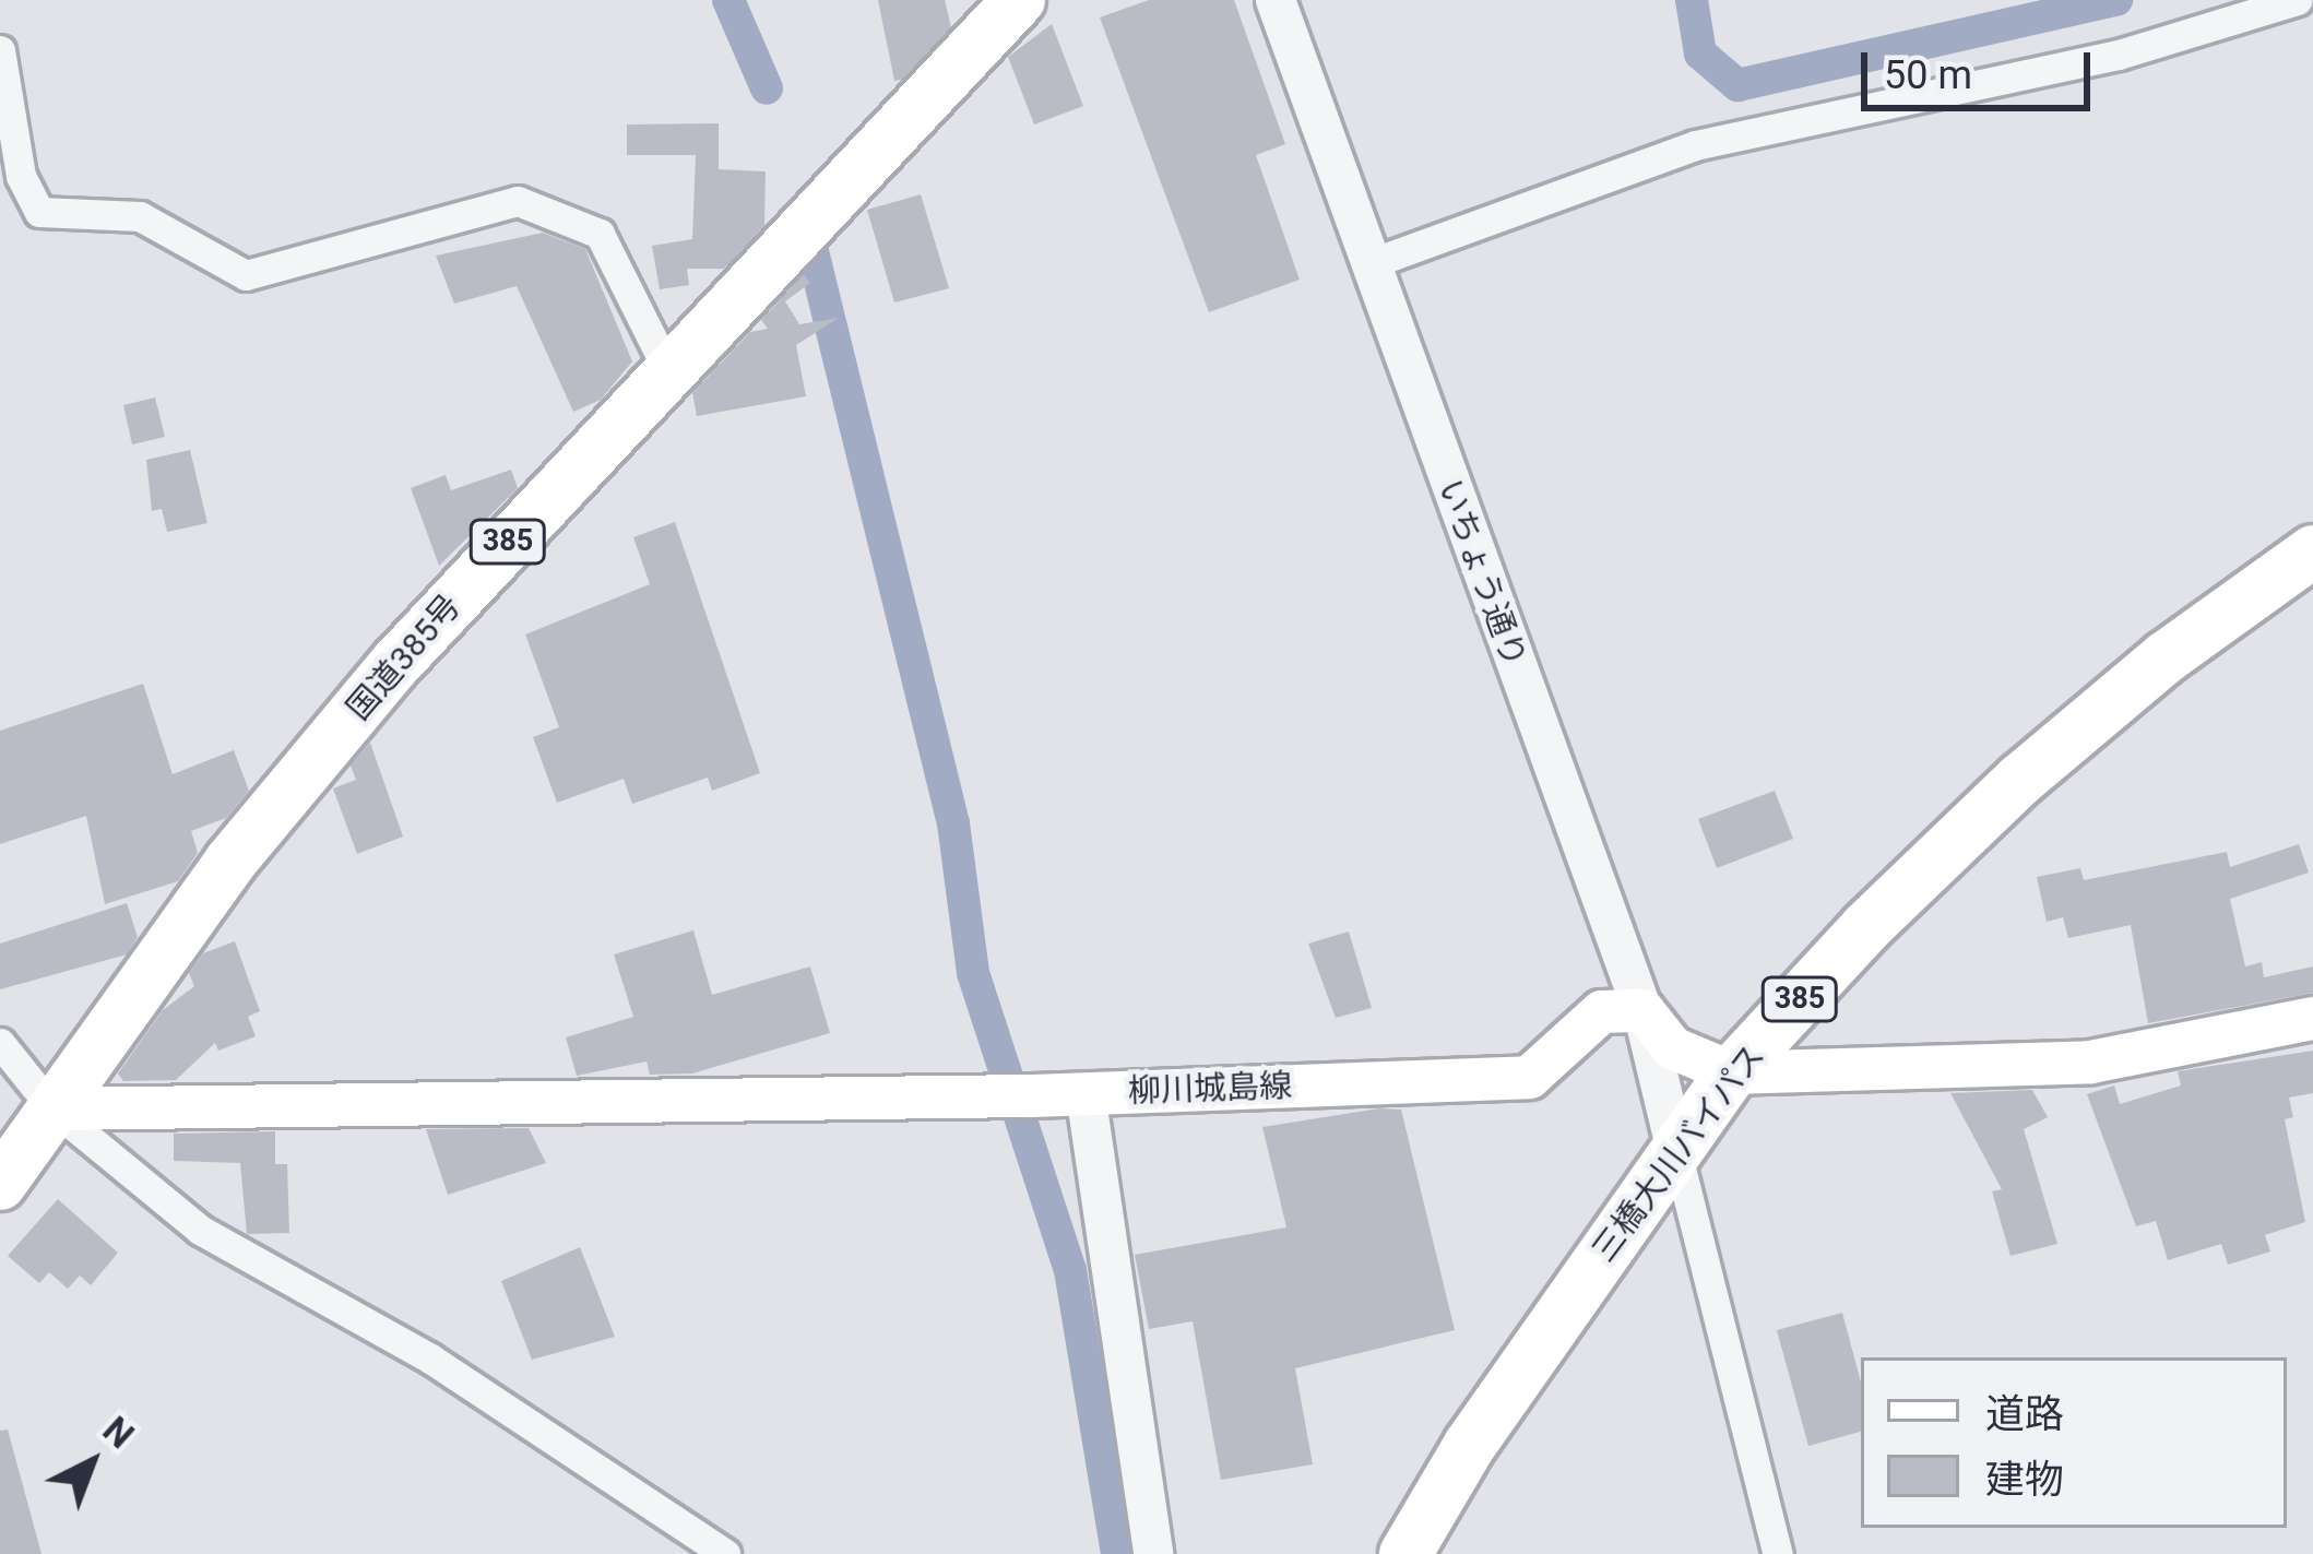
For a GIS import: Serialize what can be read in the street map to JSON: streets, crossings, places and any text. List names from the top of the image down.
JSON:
{
  "streets": {
    "highway": ["385", "国道385号", "三橋大川バイパス"],
    "main road": ["柳川城島線"],
    "street": ["いちょう通り"]
  },
  "crossings": [
    ["いちょう通り", "柳川城島線"],
    ["いちょう通り", "三橋大川バイパス"],
    ["国道385号", "柳川城島線"]
  ],
  "legend": ["道路", "建物"],
  "scale_bar": "50 m",
  "north": "top right"
}
